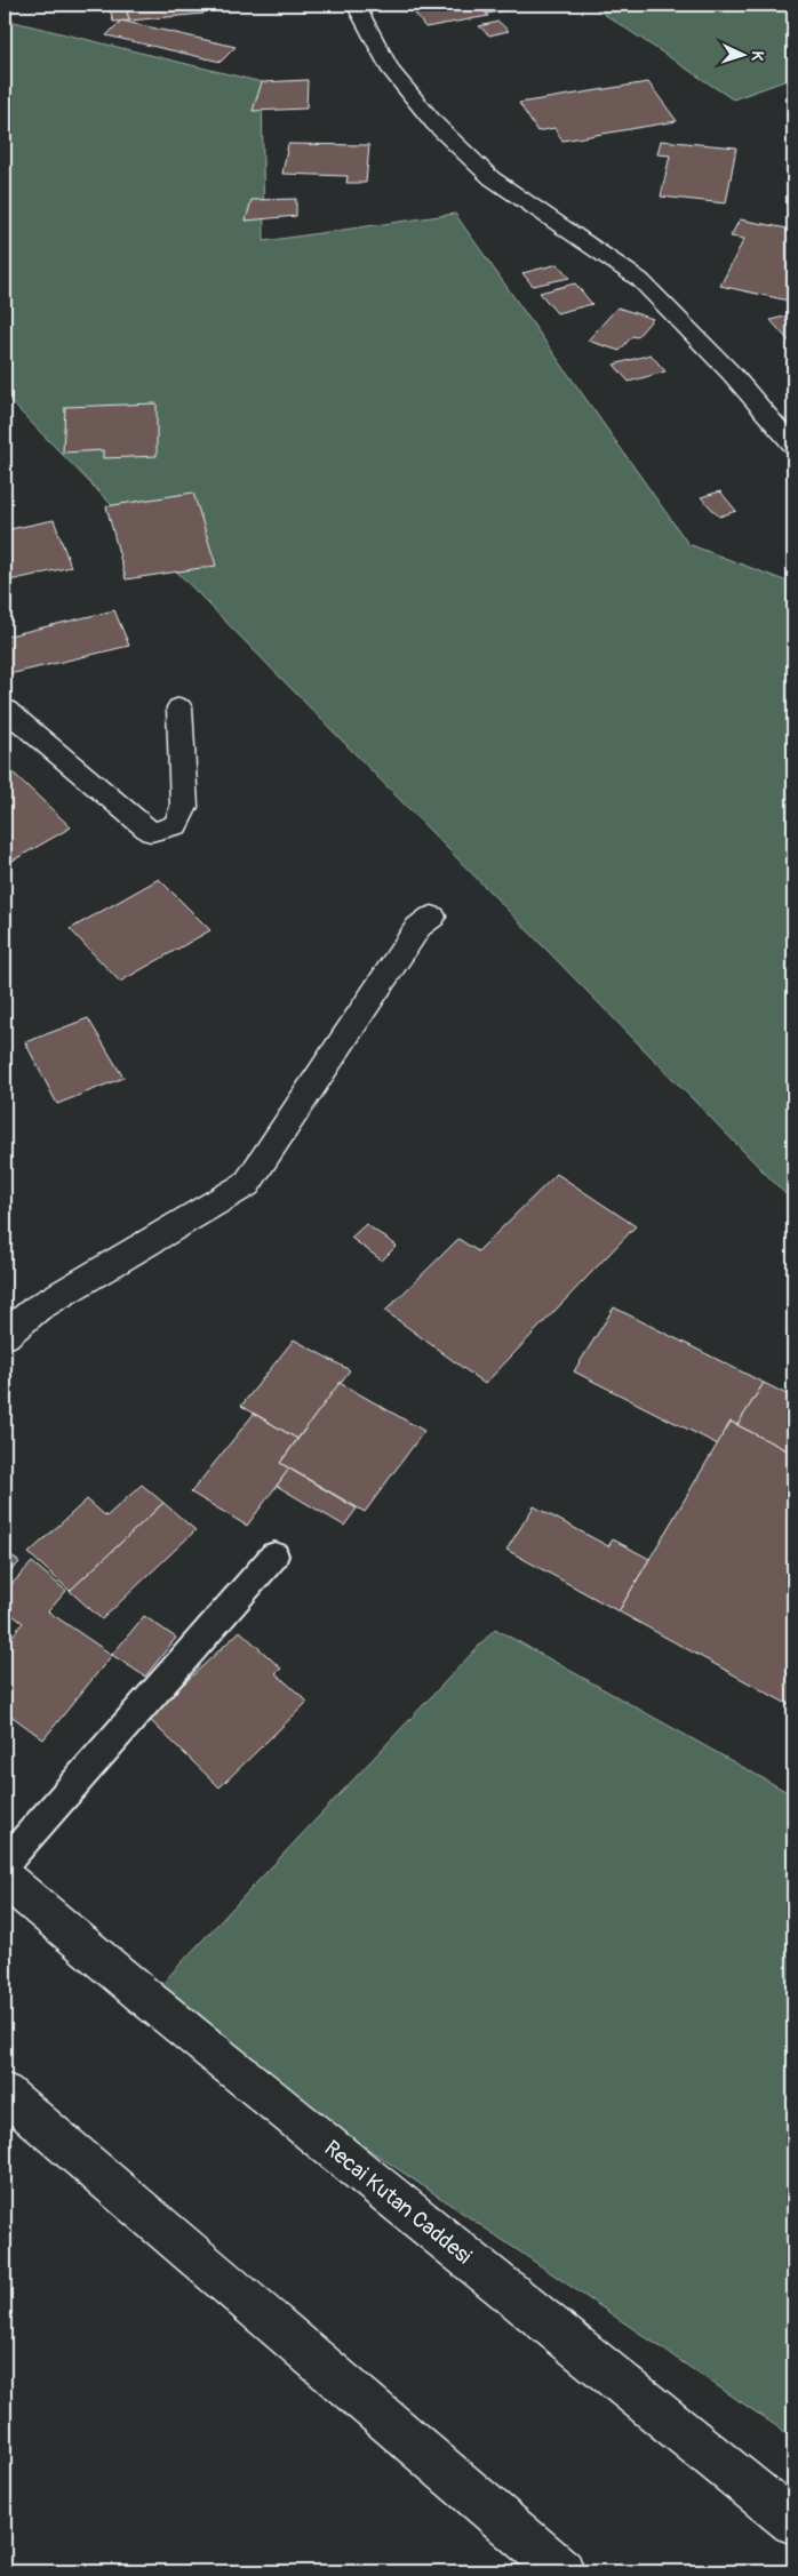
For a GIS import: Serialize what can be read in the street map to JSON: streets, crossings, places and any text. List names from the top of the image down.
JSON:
{
  "streets": {
    "street": ["Recai Kutan Caddesi"]
  },
  "north": "right"
}
